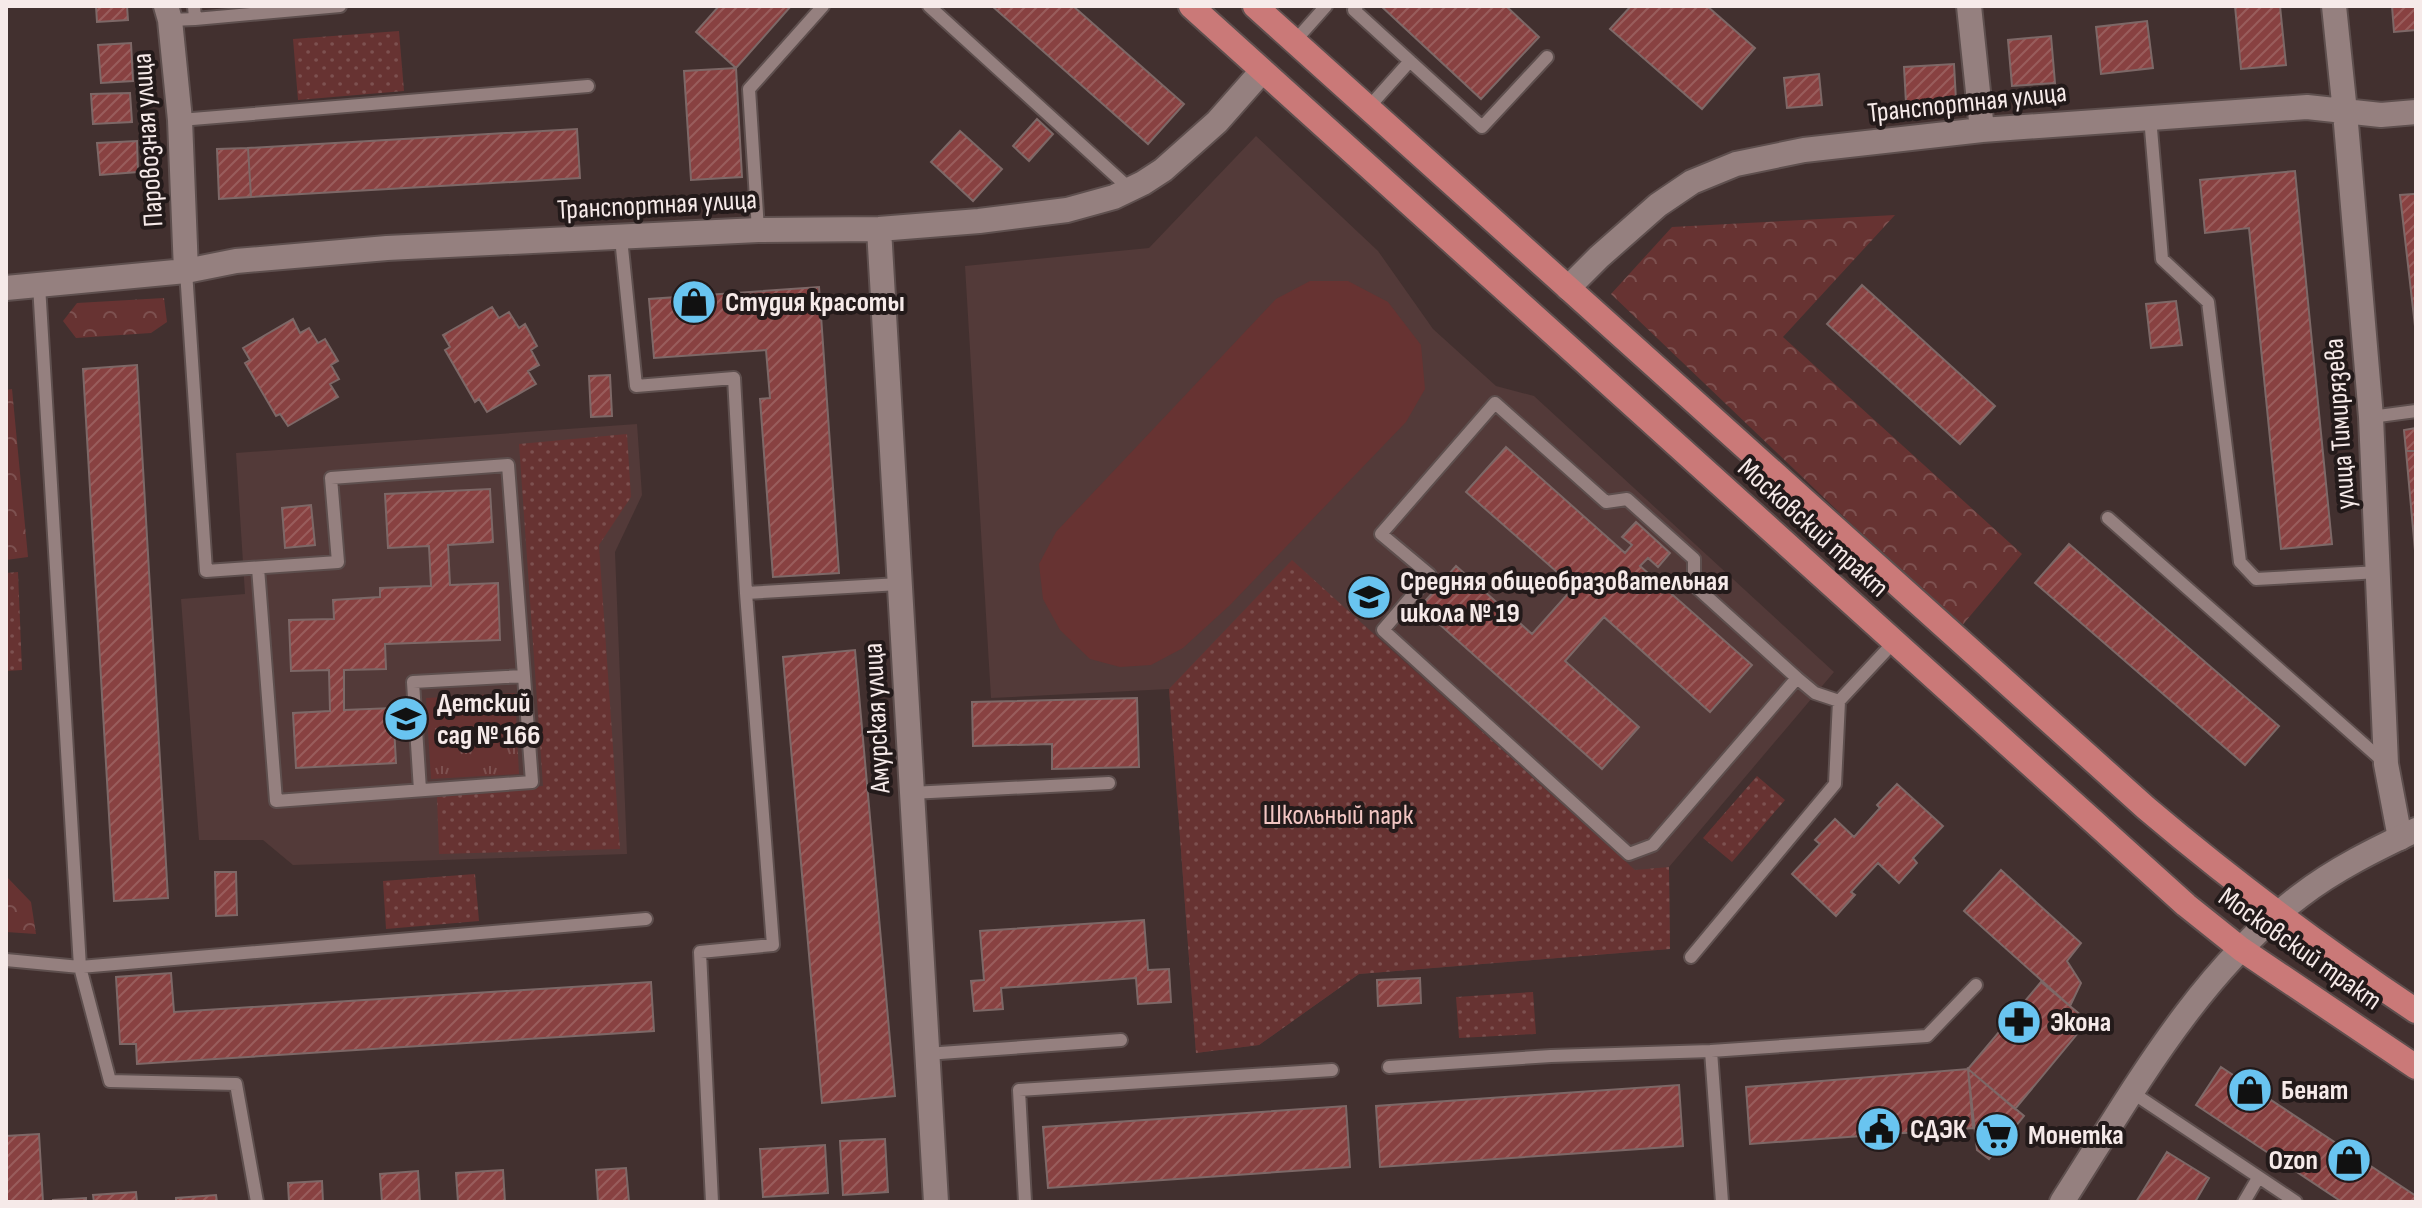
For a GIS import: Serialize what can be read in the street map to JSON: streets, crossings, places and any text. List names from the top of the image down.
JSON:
{
  "streets": {
    "main road": ["Московский тракт"],
    "street": [
      "Транспортная улица",
      "Паровозная улица",
      "улица Тимирязева",
      "Амурская улица"
    ]
  },
  "crossings": [
    ["Транспортная улица", "Паровозная улица"],
    ["Транспортная улица", "улица Тимирязева"],
    ["Транспортная улица", "Московский тракт"],
    ["Транспортная улица", "Амурская улица"]
  ],
  "parks": ["Школьный парк"],
  "places": {
    "shop": ["Студия красоты", "Бенат", "Ozon"],
    "school or university": ["Средняя общеобразовательная школа № 19", "Детский сад № 166"],
    "pharmacy": ["Экона"],
    "public building": ["СДЭК"],
    "supermarket": ["Монетка"]
  }
}
